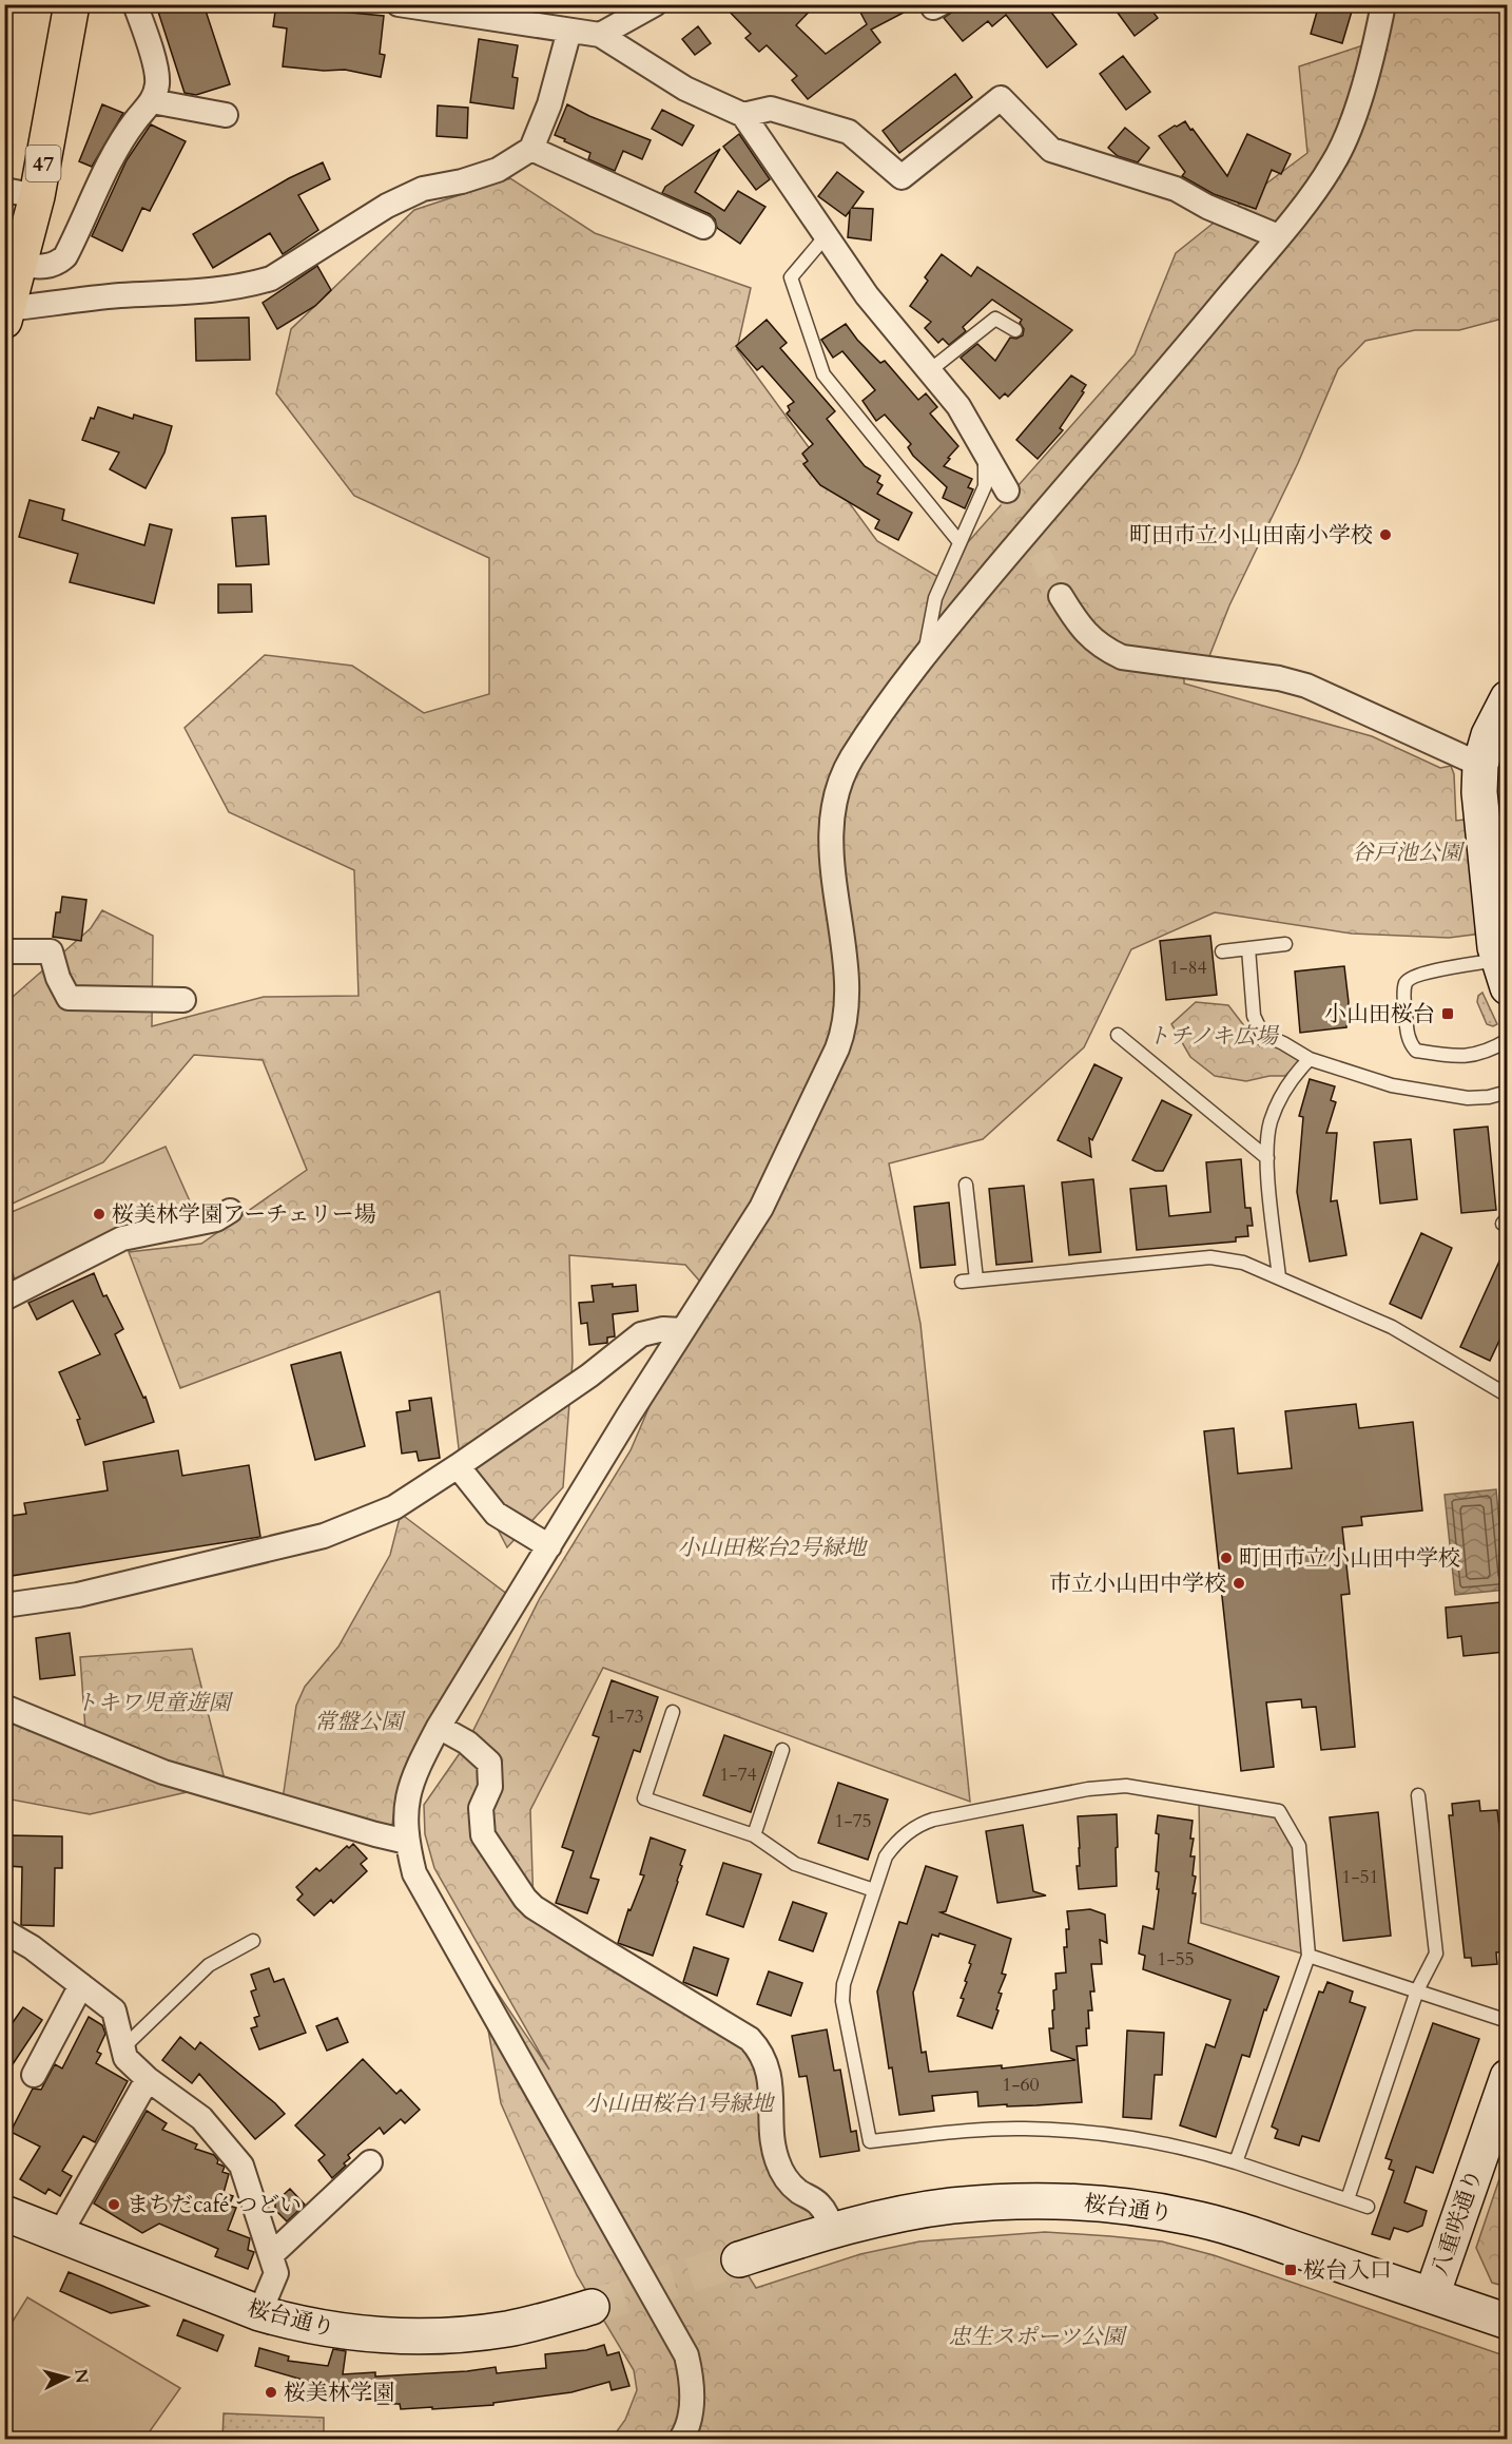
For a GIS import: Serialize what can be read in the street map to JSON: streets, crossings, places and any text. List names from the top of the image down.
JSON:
{
  "streets": {
    "main road": ["47"],
    "street": ["桜台通り", "八重咲通り"]
  },
  "crossings": [
    ["桜台通り", "八重咲通り"]
  ],
  "parks": [
    "谷戸池公園",
    "トチノキ広場",
    "小山田桜台2号緑地",
    "トキワ児童遊園",
    "常盤公園",
    "小山田桜台1号緑地",
    "忠生スポーツ公園"
  ],
  "places": {
    "other": [
      "町田市立小山田南小学校",
      "桜美林学園アーチェリー場",
      "町田市立小山田中学校",
      "市立小山田中学校",
      "まちだcafé つどい",
      "桜美林学園"
    ],
    "transit": ["小山田桜台", "桜台入口"]
  },
  "house_numbers": [
    "1-84",
    "1-73",
    "1-74",
    "1-75",
    "1-51",
    "1-55",
    "1-60"
  ],
  "north": "right"
}
